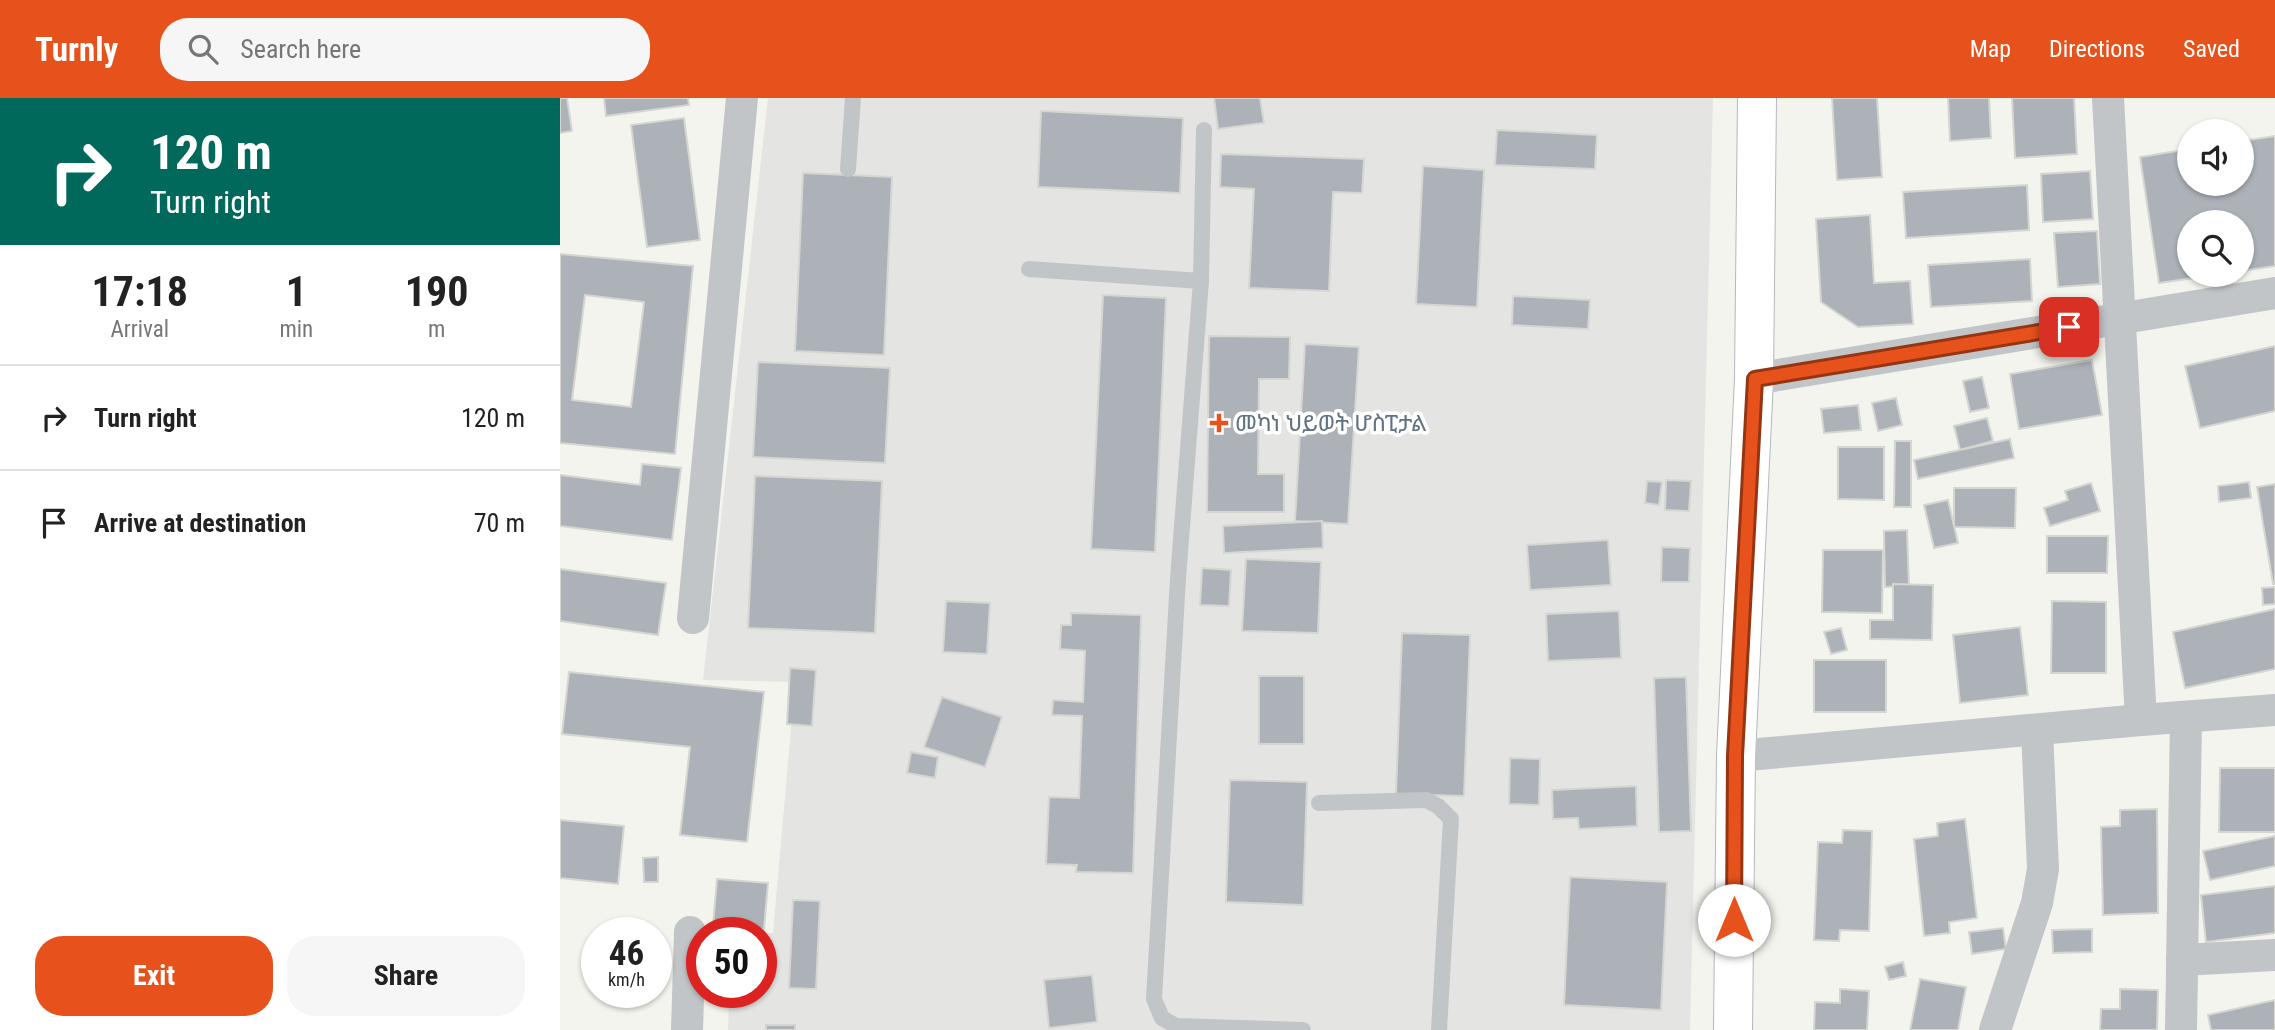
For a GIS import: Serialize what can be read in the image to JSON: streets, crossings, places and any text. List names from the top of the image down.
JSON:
{
  "places": {
    "health": ["መካነ ህይወት ሆስፒታል"]
  },
  "page": {
    "header": "Turnly",
    "search": "Search here",
    "nav": ["Map", "Directions", "Saved"],
    "turn": ["120 m", "Turn right"],
    "eta": [
      "17:18",
      "Arrival",
      "1",
      "min",
      "190",
      "m"
    ],
    "list": [
      {
        "name": "Turn right",
        "value": "120 m"
      },
      {
        "name": "Arrive at destination",
        "value": "70 m"
      }
    ],
    "speed": "46 km/h",
    "limit": "50",
    "buttons": ["Exit", "Share"]
  }
}
